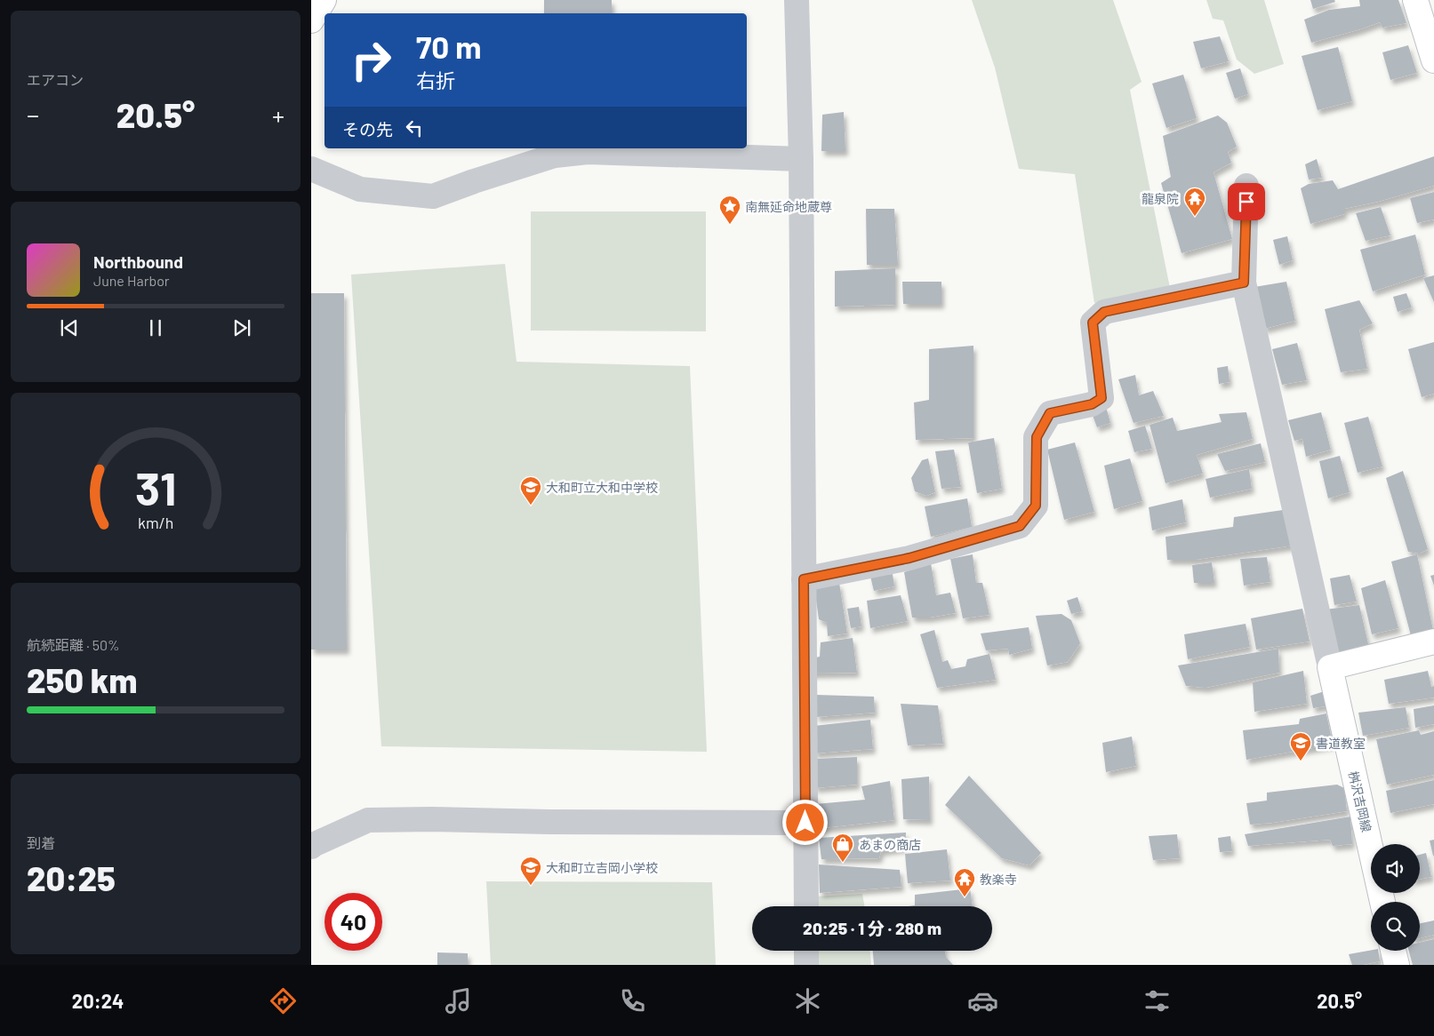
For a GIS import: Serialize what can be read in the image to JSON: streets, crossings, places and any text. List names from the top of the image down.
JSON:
{
  "streets": {
    "main road": ["桝沢吉岡線"]
  },
  "places": {
    "temple": ["龍泉院", "教楽寺"],
    "place": ["南無延命地蔵尊"],
    "school or university": ["大和町立大和中学校", "書道教室", "大和町立吉岡小学校"],
    "shop": ["あまの商店"]
  },
  "page": {
    "tile": [
      "エアコン",
      ["航続距離 · 50%", "250 km"],
      ["到着", "20:25"]
    ],
    "turn": ["70 m", "右折"],
    "heat": ["−", "20.5°", "+"],
    "then": "その先",
    "song": ["Northbound", "June Harbor"],
    "limit": "40",
    "trip": "20:25 · 1 分 · 280 m",
    "tabs": ["20:24", "20.5°"],
    "gauge": ["31", "km/h"]
  }
}
